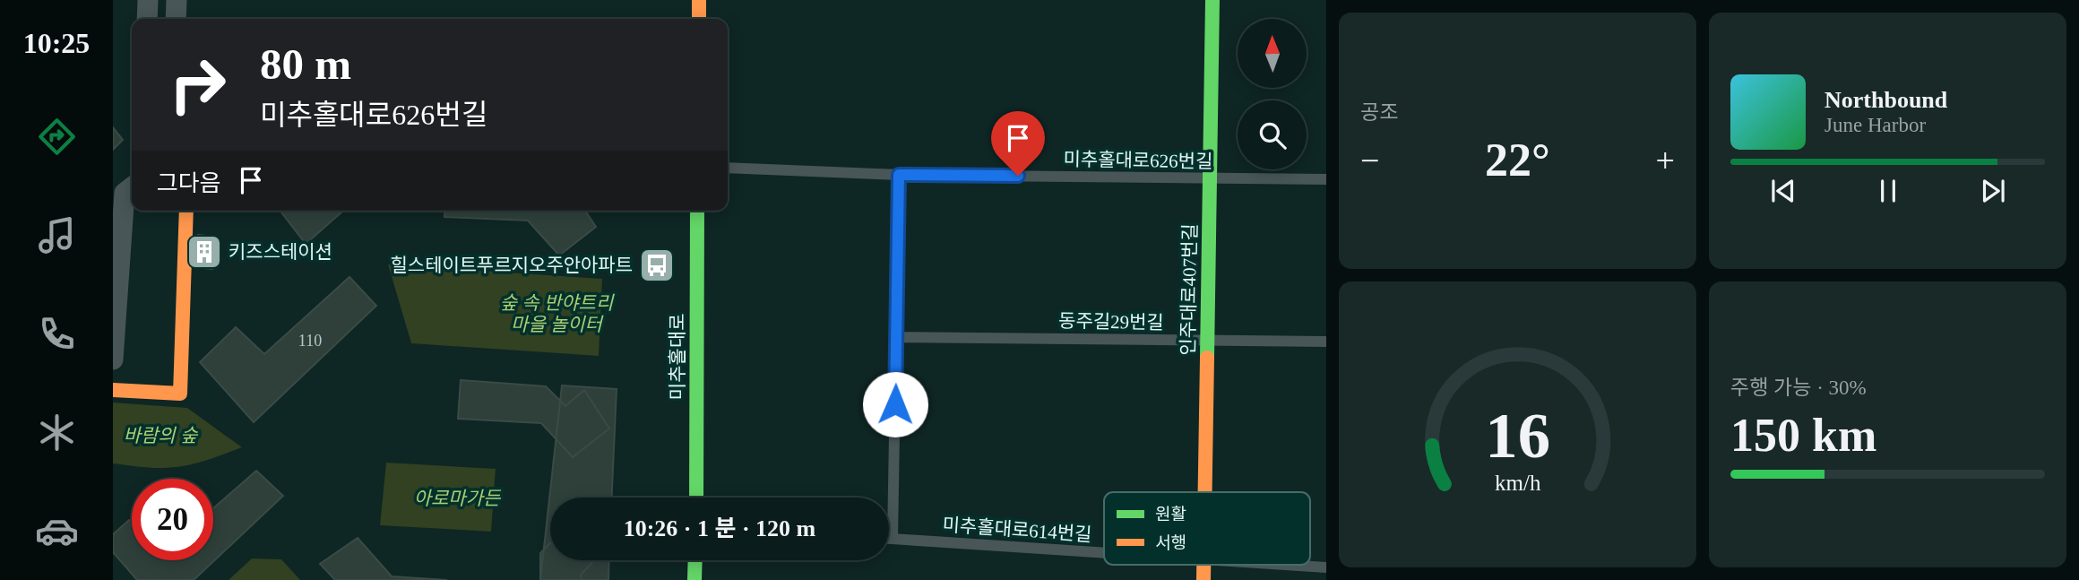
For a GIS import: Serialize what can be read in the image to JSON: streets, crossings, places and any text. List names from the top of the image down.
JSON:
{
  "streets": {
    "street": ["인주대로407번길", "미추홀대로"],
    "lane": ["미추홀대로626번길", "동주길29번길", "미추홀대로614번길"]
  },
  "crossings": [
    ["미추홀대로626번길", "인주대로407번길"],
    ["인주대로407번길", "동주길29번길"]
  ],
  "parks": ["숲 속 반야트리 마을 놀이터", "바람의 숲", "아로마가든"],
  "places": {
    "building": ["키즈스테이션"],
    "bus stop": ["힐스테이트푸르지오주안아파트"]
  },
  "house_numbers": ["110"],
  "legend": ["원활", "서행"],
  "north": "top",
  "page": {
    "tabs": "10:25",
    "tile": [
      "공조",
      ["주행 가능 · 30%", "150 km"]
    ],
    "turn": ["80 m", "미추홀대로626번길"],
    "song": ["Northbound", "June Harbor"],
    "heat": ["−", "22°", "+"],
    "then": "그다음",
    "limit": "20",
    "trip": "10:26 · 1 분 · 120 m",
    "gauge": ["16", "km/h"]
  }
}
